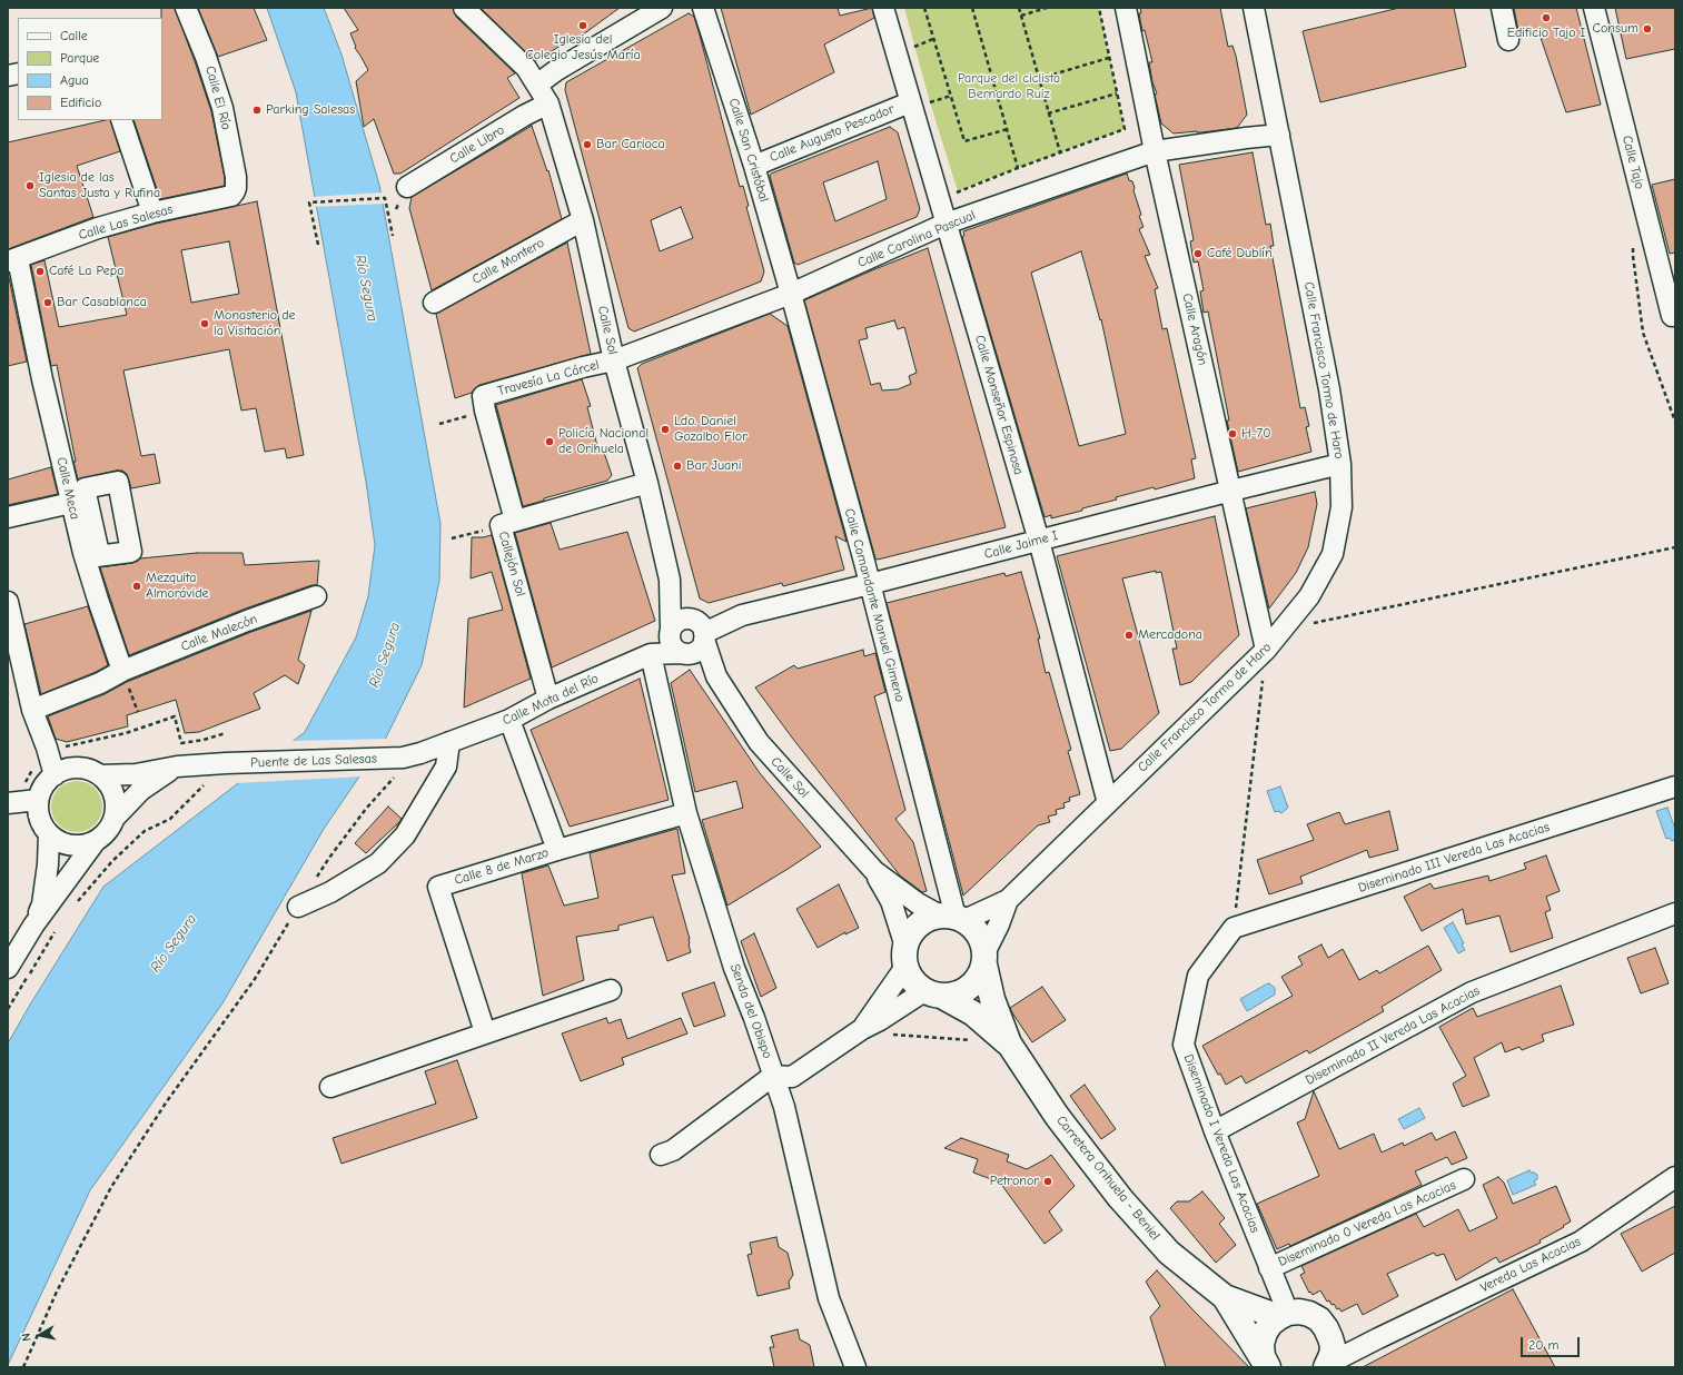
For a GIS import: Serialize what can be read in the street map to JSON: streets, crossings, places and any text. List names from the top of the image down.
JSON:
{
  "streets": {
    "main road": ["Carretera Orihuela - Beniel"],
    "street": [
      "Calle El Río",
      "Calle Augusto Pescador",
      "Calle Libro",
      "Calle San Cristóbal",
      "Calle Tajo",
      "Calle Las Salesas",
      "Calle Carolina Pascual",
      "Calle Montero",
      "Calle Aragón",
      "Calle Sol",
      "Calle Francisco Tormo de Haro",
      "Travesía La Cárcel",
      "Calle Monseñor Espinosa",
      "Calle Meca",
      "Calle Jaime I",
      "Callejón Sol",
      "Calle Comandante Manuel Gimeno",
      "Calle Malecón",
      "Calle Mota del Río",
      "Puente de Las Salesas",
      "Diseminado III Vereda Las Acacias",
      "Calle 8 de Marzo",
      "Senda del Obispo",
      "Diseminado II Vereda Las Acacias",
      "Diseminado I Vereda Las Acacias",
      "Diseminado 0 Vereda Las Acacias",
      "Vereda Las Acacias"
    ]
  },
  "crossings": [
    ["Calle El Río", "Calle Las Salesas"],
    ["Calle Augusto Pescador", "Calle San Cristóbal"],
    ["Calle Augusto Pescador", "Calle Monseñor Espinosa"],
    ["Calle Libro", "Calle Sol"],
    ["Calle San Cristóbal", "Calle Carolina Pascual"],
    ["Calle San Cristóbal", "Calle Comandante Manuel Gimeno"],
    ["Calle Las Salesas", "Calle Meca"],
    ["Calle Carolina Pascual", "Calle Aragón"],
    ["Calle Carolina Pascual", "Calle Sol"],
    ["Calle Carolina Pascual", "Calle Francisco Tormo de Haro"],
    ["Calle Carolina Pascual", "Travesía La Cárcel"],
    ["Calle Carolina Pascual", "Calle Monseñor Espinosa"],
    ["Calle Carolina Pascual", "Calle Comandante Manuel Gimeno"],
    ["Calle Montero", "Calle Sol"],
    ["Calle Aragón", "Calle Francisco Tormo de Haro"],
    ["Calle Aragón", "Calle Jaime I"],
    ["Calle Sol", "Travesía La Cárcel"],
    ["Calle Sol", "Calle Jaime I"],
    ["Calle Sol", "Callejón Sol"],
    ["Calle Sol", "Calle Mota del Río"],
    ["Calle Francisco Tormo de Haro", "Calle Monseñor Espinosa"],
    ["Calle Francisco Tormo de Haro", "Calle Jaime I"],
    ["Calle Francisco Tormo de Haro", "Calle Comandante Manuel Gimeno"],
    ["Calle Francisco Tormo de Haro", "Carretera Orihuela - Beniel"],
    ["Calle Monseñor Espinosa", "Calle Jaime I"],
    ["Calle Meca", "Calle Malecón"],
    ["Calle Jaime I", "Calle Comandante Manuel Gimeno"],
    ["Calle Jaime I", "Calle Mota del Río"],
    ["Callejón Sol", "Calle Mota del Río"],
    ["Calle Comandante Manuel Gimeno", "Carretera Orihuela - Beniel"],
    ["Calle Mota del Río", "Puente de Las Salesas"],
    ["Calle Mota del Río", "Senda del Obispo"],
    ["Diseminado III Vereda Las Acacias", "Diseminado I Vereda Las Acacias"],
    ["Calle 8 de Marzo", "Senda del Obispo"],
    ["Diseminado II Vereda Las Acacias", "Diseminado I Vereda Las Acacias"],
    ["Diseminado I Vereda Las Acacias", "Carretera Orihuela - Beniel"],
    ["Diseminado I Vereda Las Acacias", "Diseminado 0 Vereda Las Acacias"],
    ["Carretera Orihuela - Beniel", "Vereda Las Acacias"]
  ],
  "water": ["Río Segura"],
  "parks": ["Parque del ciclista Bernardo Ruiz"],
  "places": [
    "Edificio Tajo I",
    "Iglesia del Colegio Jesús María",
    "Consum",
    "Parking Salesas",
    "Bar Carioca",
    "Iglesia de las Santas Justa y Rufina",
    "Café Dublín",
    "Café La Pepa",
    "Bar Casablanca",
    "Monasterio de la Visitación",
    "Ldo. Daniel Gozalbo Flor",
    "H-70",
    "Policía Nacional de Orihuela",
    "Bar Juani",
    "Mezquita Almorávide",
    "Mercadona",
    "Petronor"
  ],
  "legend": [
    "Calle",
    "Parque",
    "Agua",
    "Edificio"
  ],
  "scale_bar": "20 m",
  "north": "left"
}
